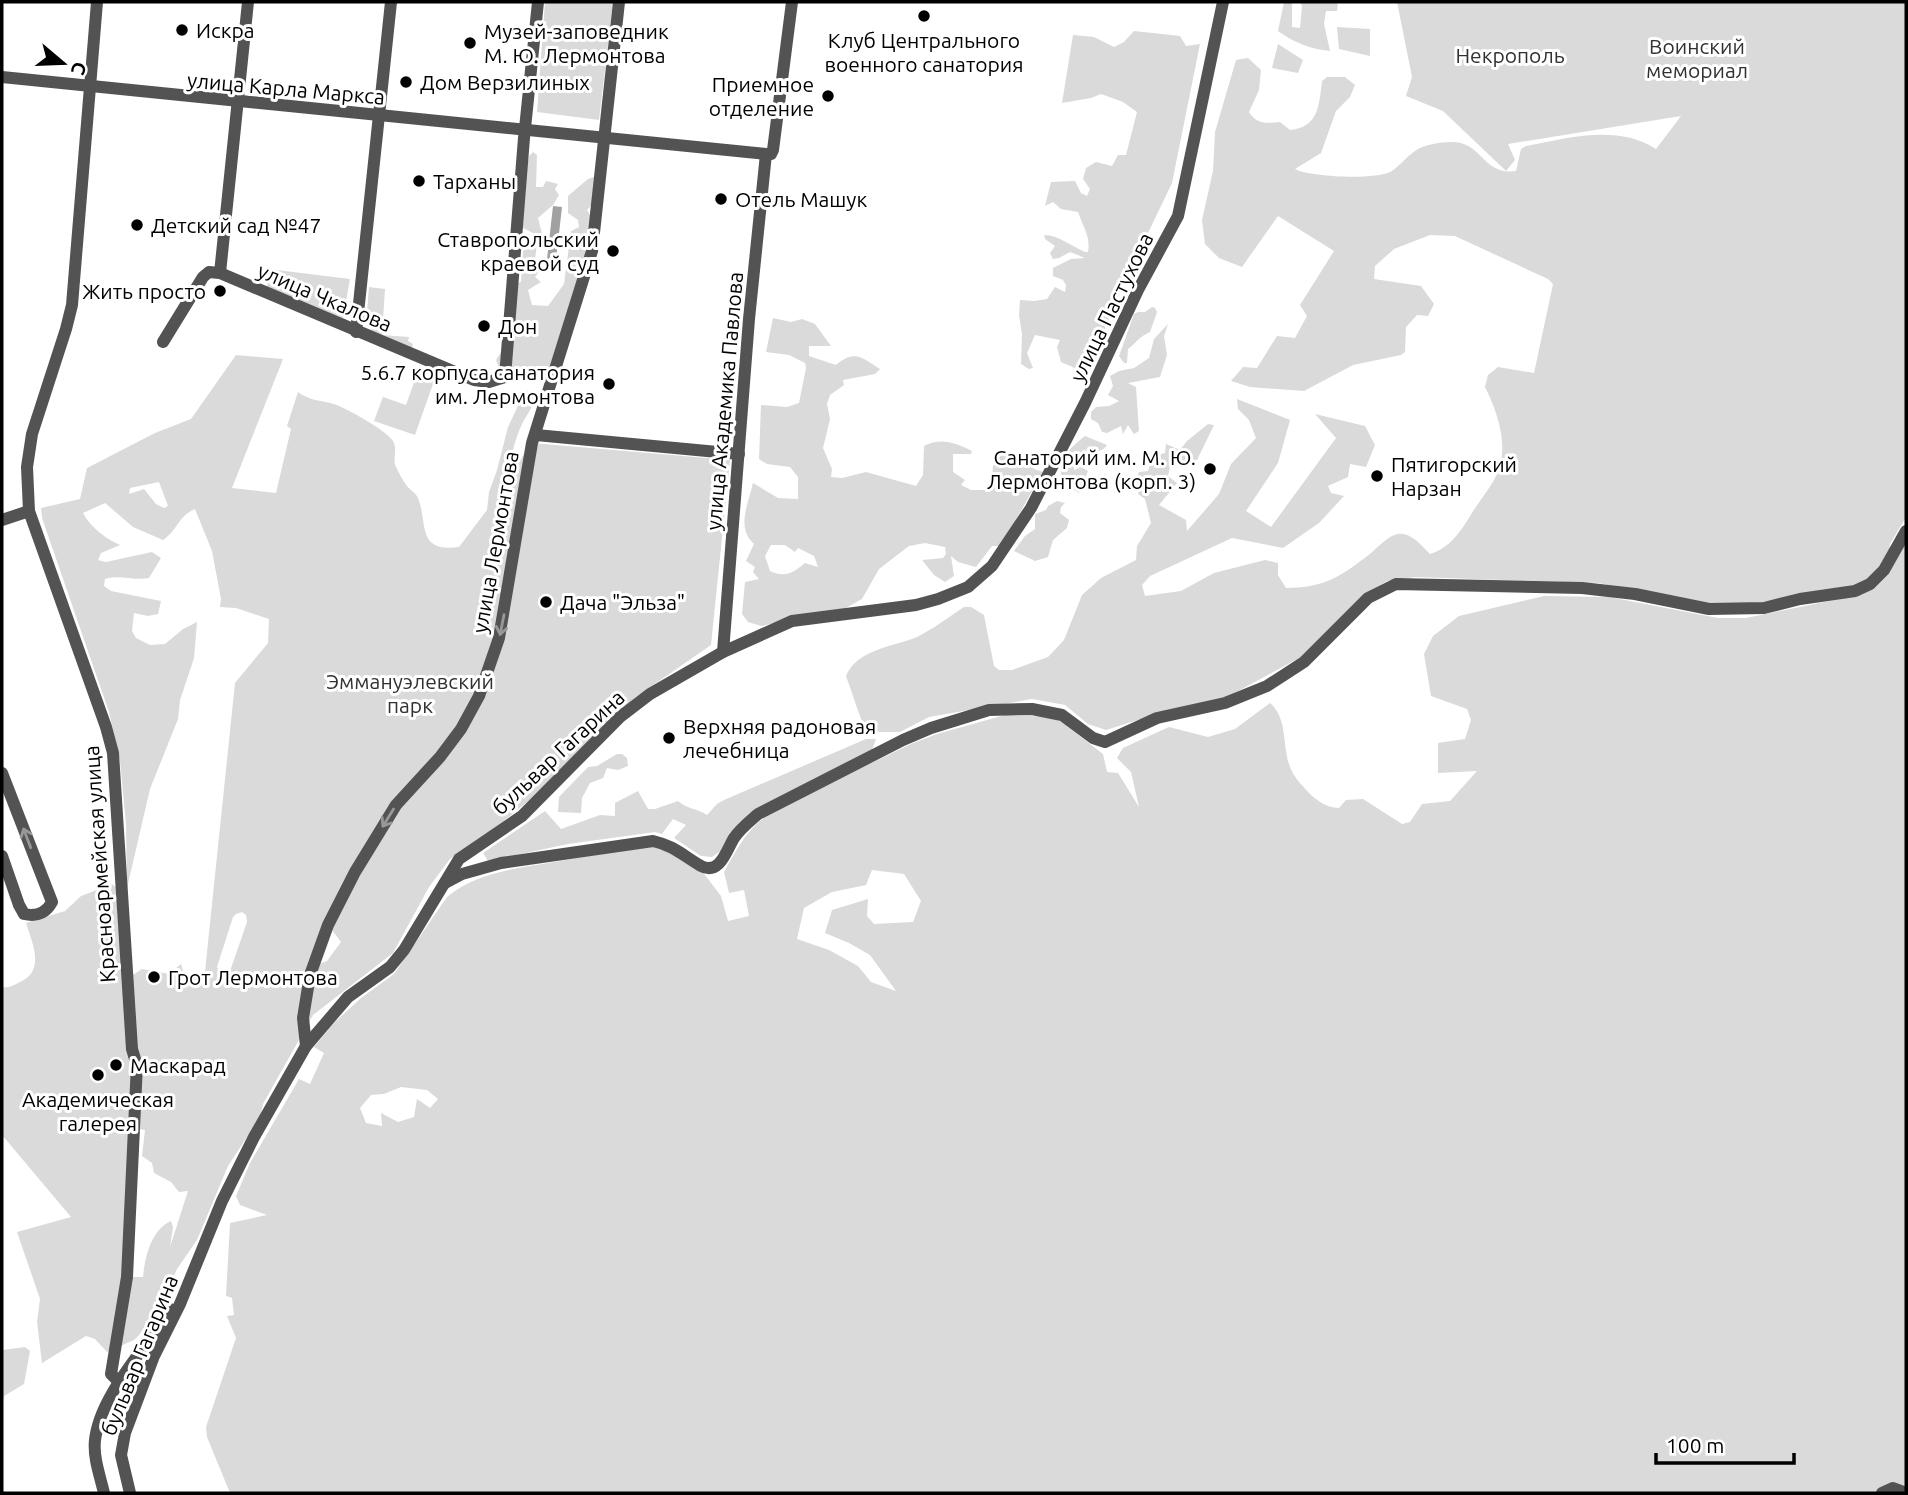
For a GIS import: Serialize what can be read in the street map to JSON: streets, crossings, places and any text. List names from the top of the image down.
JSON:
{
  "streets": {
    "street": [
      "улица Карла Маркса",
      "улица Чкалова",
      "улица Пастухова",
      "улица Академика Павлова",
      "улица Лермонтова",
      "бульвар Гагарина",
      "Красноармейская улица"
    ]
  },
  "crossings": [
    ["улица Карла Маркса", "улица Чкалова"],
    ["улица Карла Маркса", "улица Академика Павлова"],
    ["улица Карла Маркса", "улица Лермонтова"],
    ["улица Карла Маркса", "Красноармейская улица"],
    ["улица Пастухова", "бульвар Гагарина"],
    ["улица Академика Павлова", "бульвар Гагарина"],
    ["улица Лермонтова", "бульвар Гагарина"],
    ["бульвар Гагарина", "Красноармейская улица"]
  ],
  "one_way": ["улица Лермонтова"],
  "parks": ["Воинский мемориал", "Некрополь", "Эммануэлевский парк"],
  "places": [
    "Клуб Центрального военного санатория",
    "Искра",
    "Музей-заповедник М. Ю. Лермонтова",
    "Дом Верзилиных",
    "Приемное отделение",
    "Тарханы",
    "Отель Машук",
    "Детский сад №47",
    "Ставропольский краевой суд",
    "Жить просто",
    "Дон",
    "5.6.7 корпуса санатория им. Лермонтова",
    "Санаторий им. М. Ю. Лермонтова (корп. 3)",
    "Пятигорский Нарзан",
    "Дача \"Эльза\"",
    "Верхняя радоновая лечебница",
    "Грот Лермонтова",
    "Маскарад",
    "Академическая галерея"
  ],
  "scale_bar": "100 m",
  "north": "right"
}
